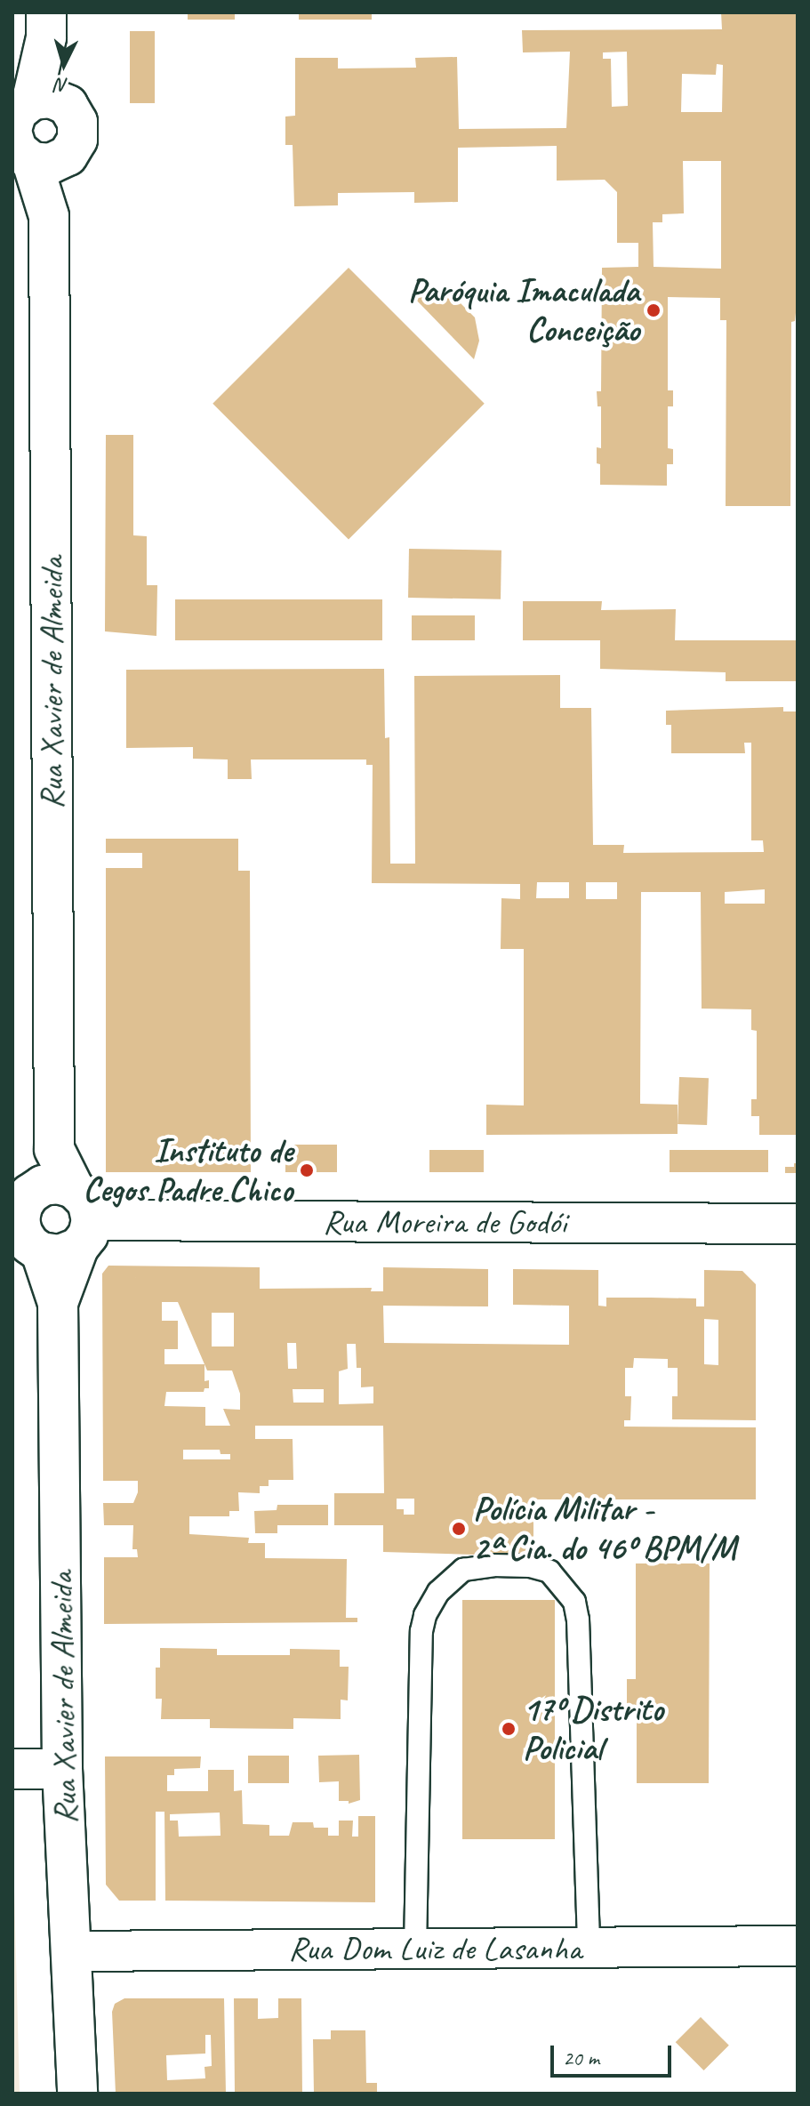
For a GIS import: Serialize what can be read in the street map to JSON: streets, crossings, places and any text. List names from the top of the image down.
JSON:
{
  "streets": {
    "street": ["Rua Xavier de Almeida", "Rua Moreira de Godói", "Rua Dom Luiz de Lasanha"]
  },
  "crossings": [
    ["Rua Xavier de Almeida", "Rua Moreira de Godói"],
    ["Rua Xavier de Almeida", "Rua Dom Luiz de Lasanha"]
  ],
  "places": [
    "Paróquia Imaculada Conceição",
    "Instituto de Cegos Padre Chico",
    "Polícia Militar - 2ª Cia. do 46º BPM/M",
    "17º Distrito Policial"
  ],
  "scale_bar": "20 m",
  "north": "bottom"
}
